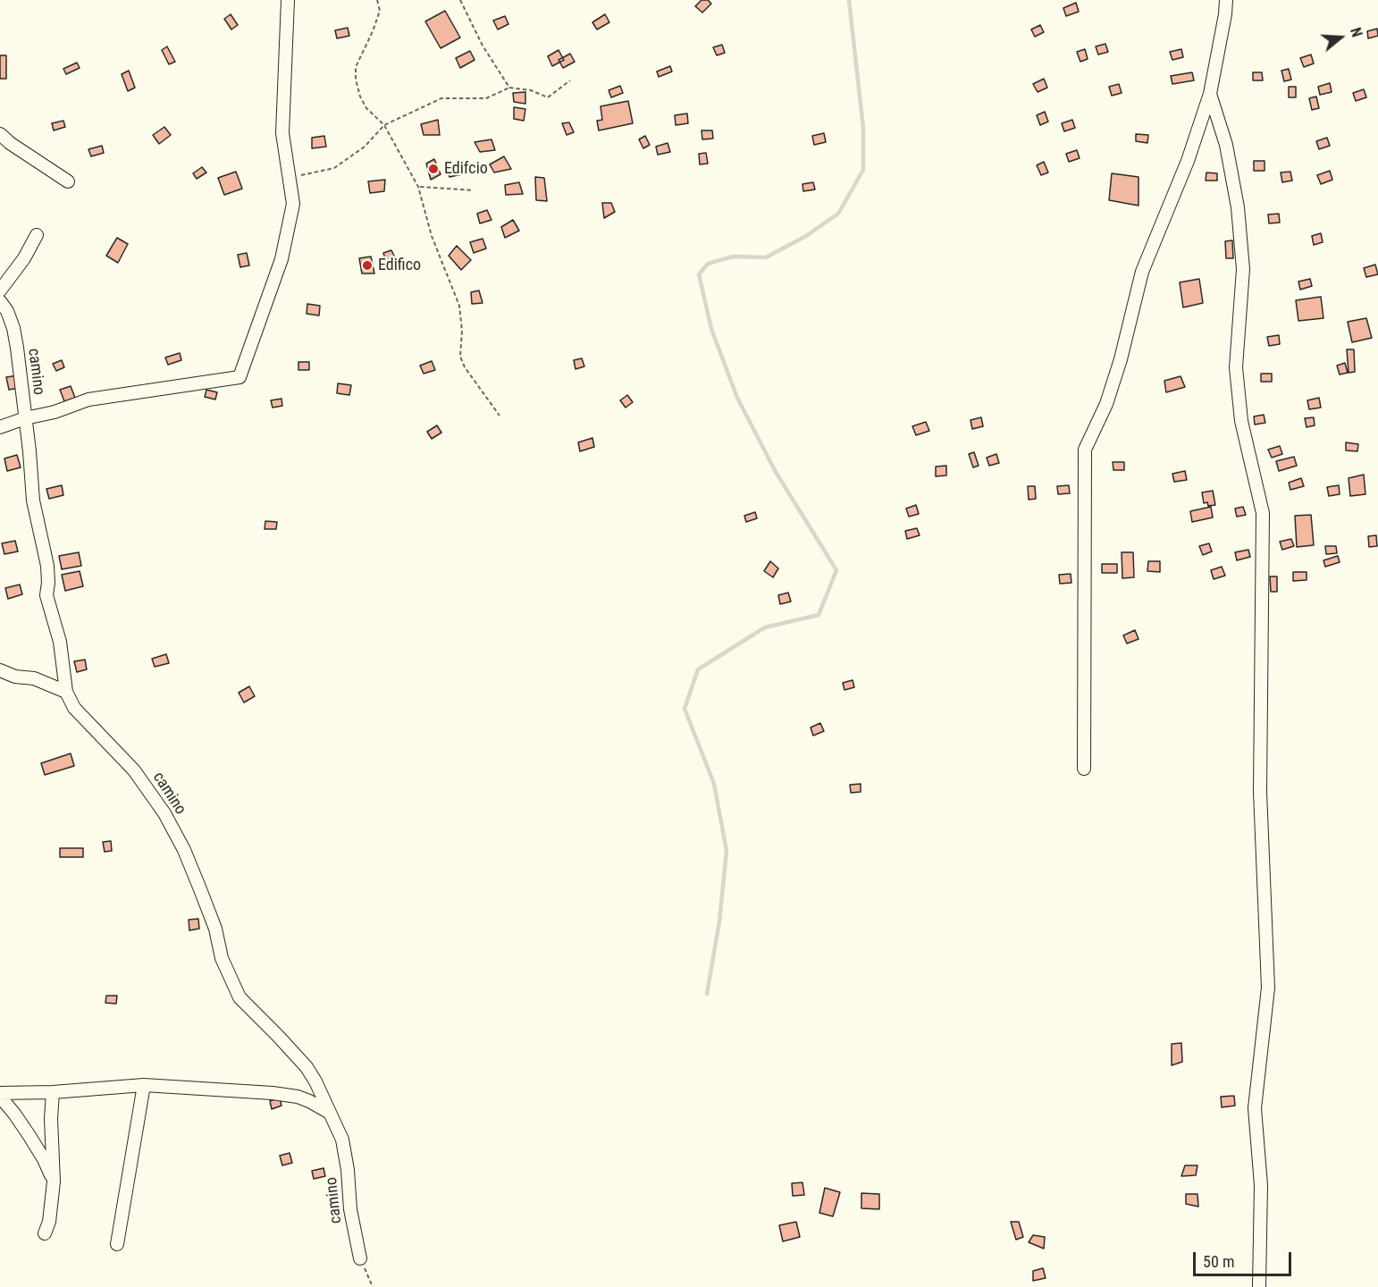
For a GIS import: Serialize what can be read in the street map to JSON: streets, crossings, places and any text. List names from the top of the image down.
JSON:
{
  "streets": {
    "street": ["camino"]
  },
  "places": ["Edifcio", "Edifico"],
  "scale_bar": "50 m",
  "north": "right"
}
